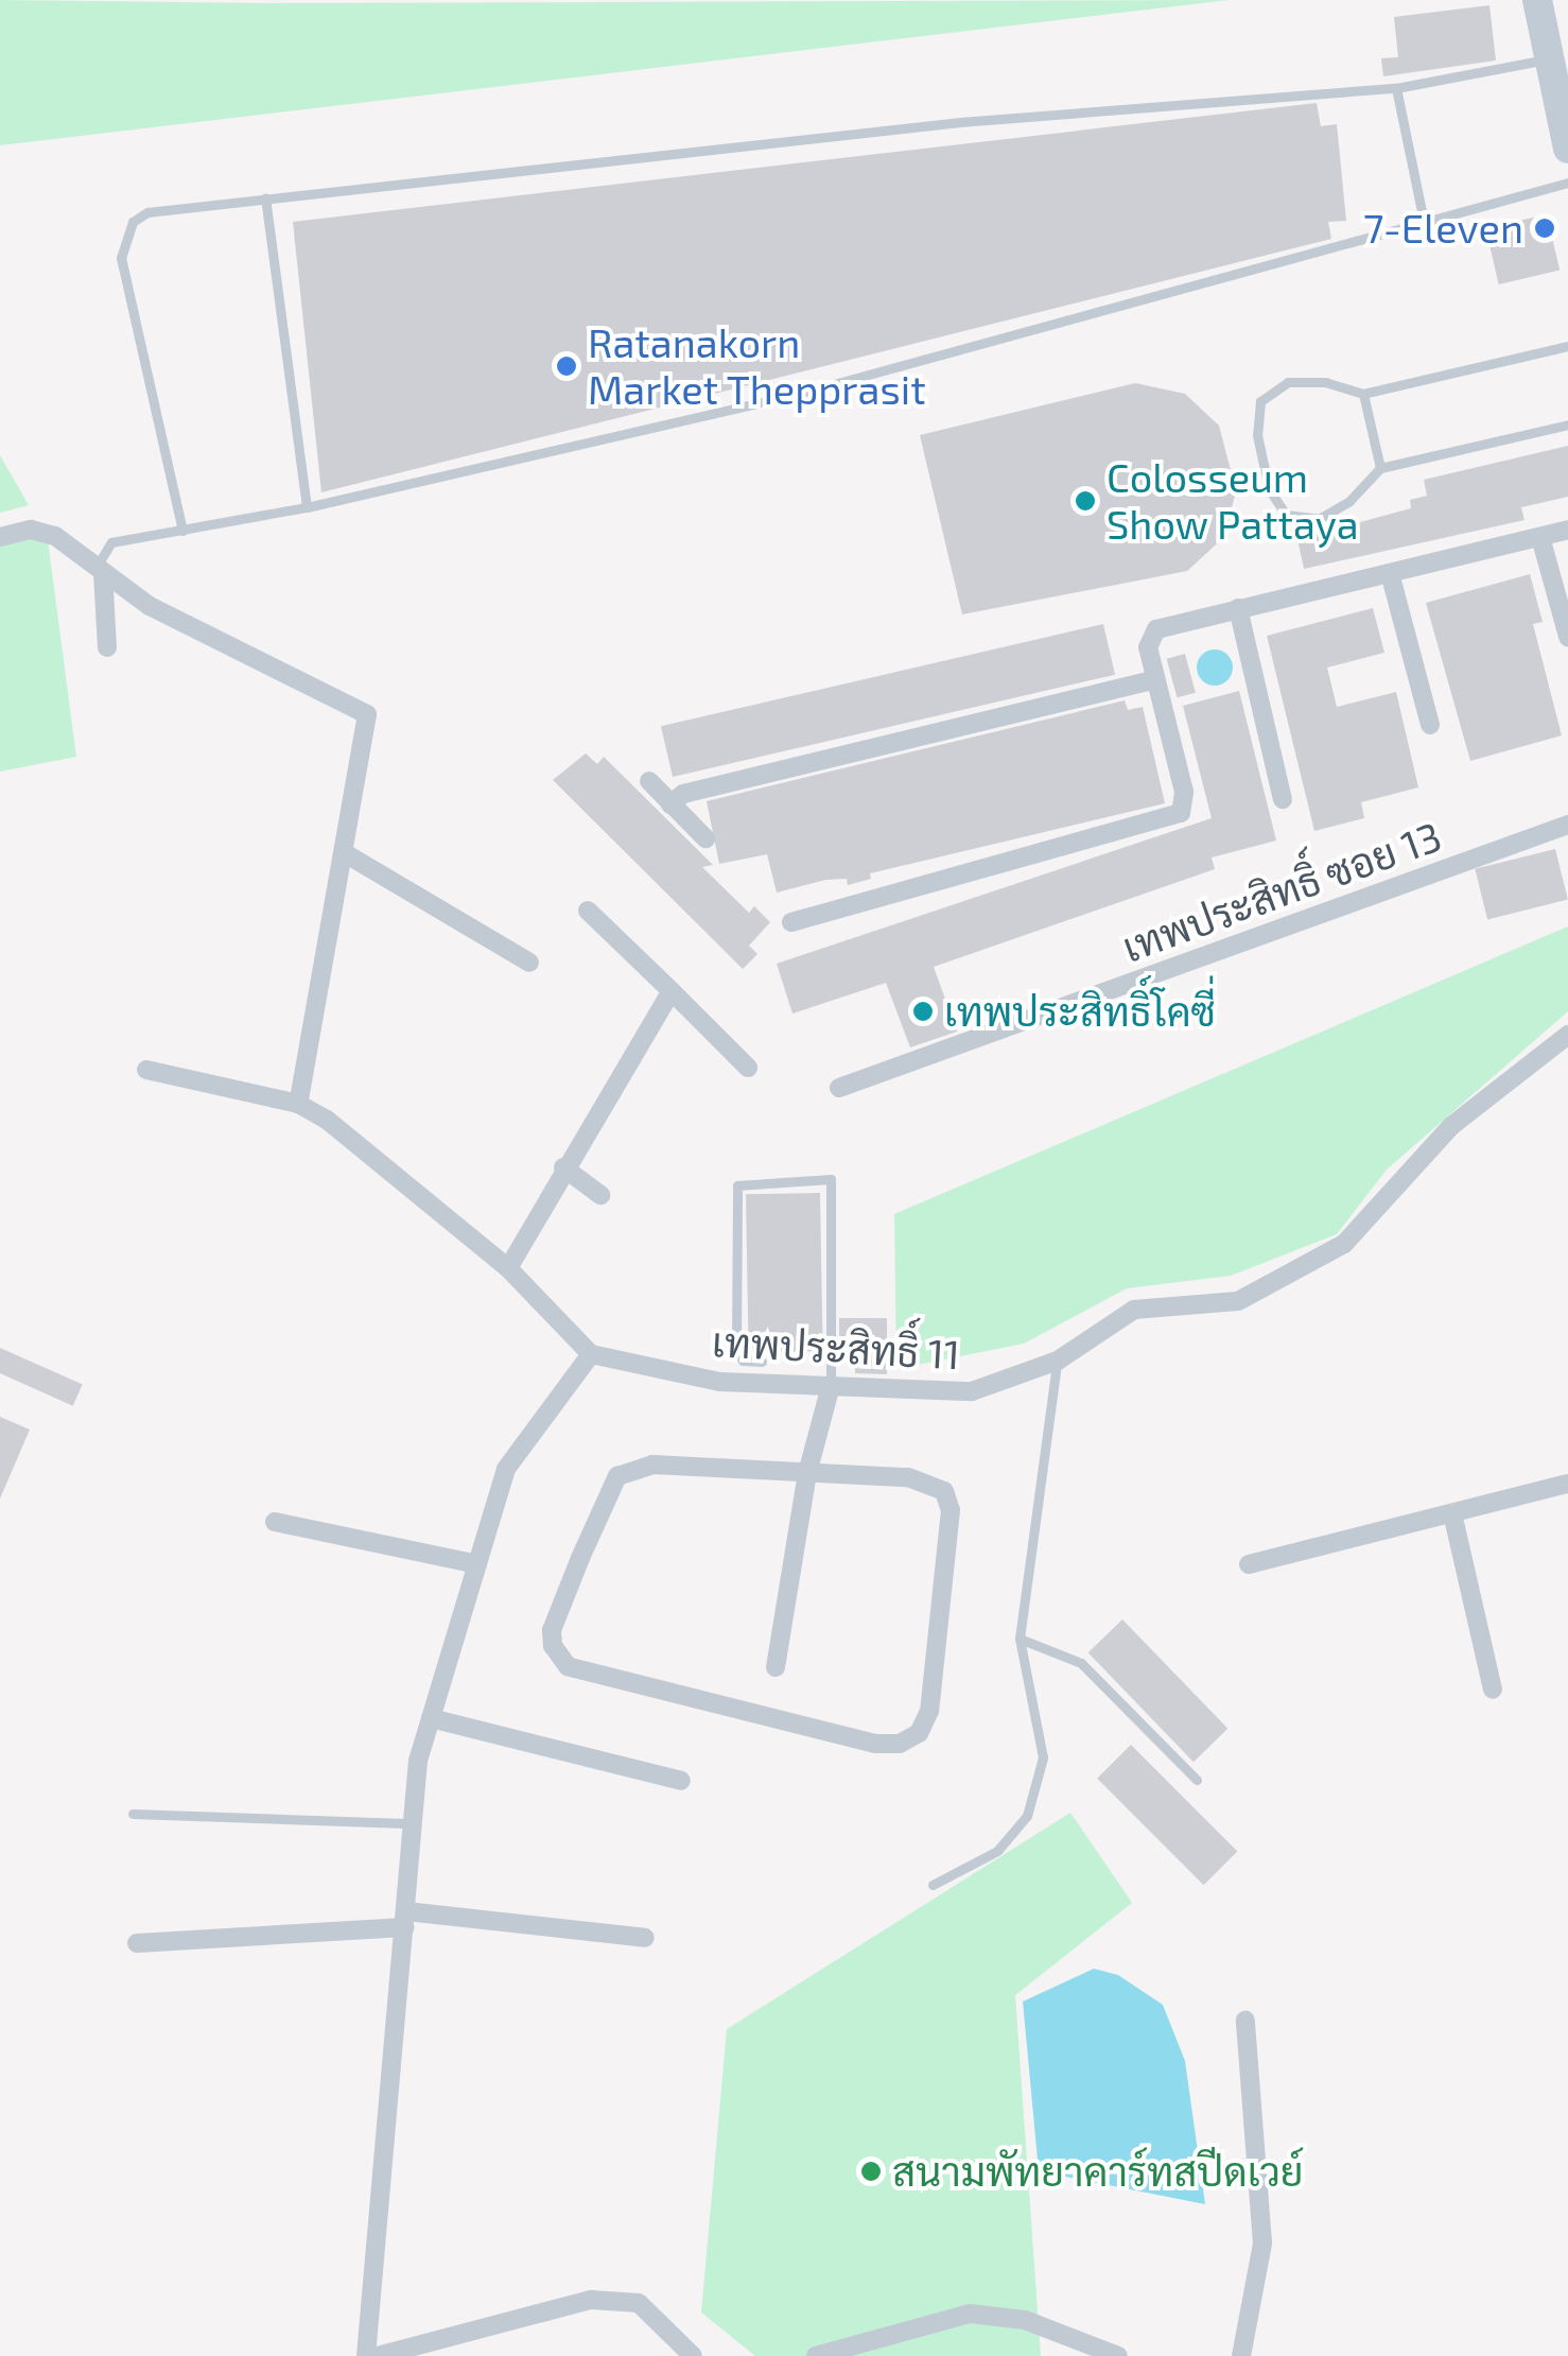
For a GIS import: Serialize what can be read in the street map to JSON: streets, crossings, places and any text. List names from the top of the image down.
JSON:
{
  "streets": {
    "street": ["เทพประสิทธิ์ ซอย 13", "เทพประสิทธิ์ 11"]
  },
  "places": [
    "7-Eleven",
    "Ratanakorn Market Thepprasit",
    "Colosseum Show Pattaya",
    "เทพประสิทธิ์โคซี่",
    "สนามพัทยาคาร์ทสปีดเวย์"
  ]
}
